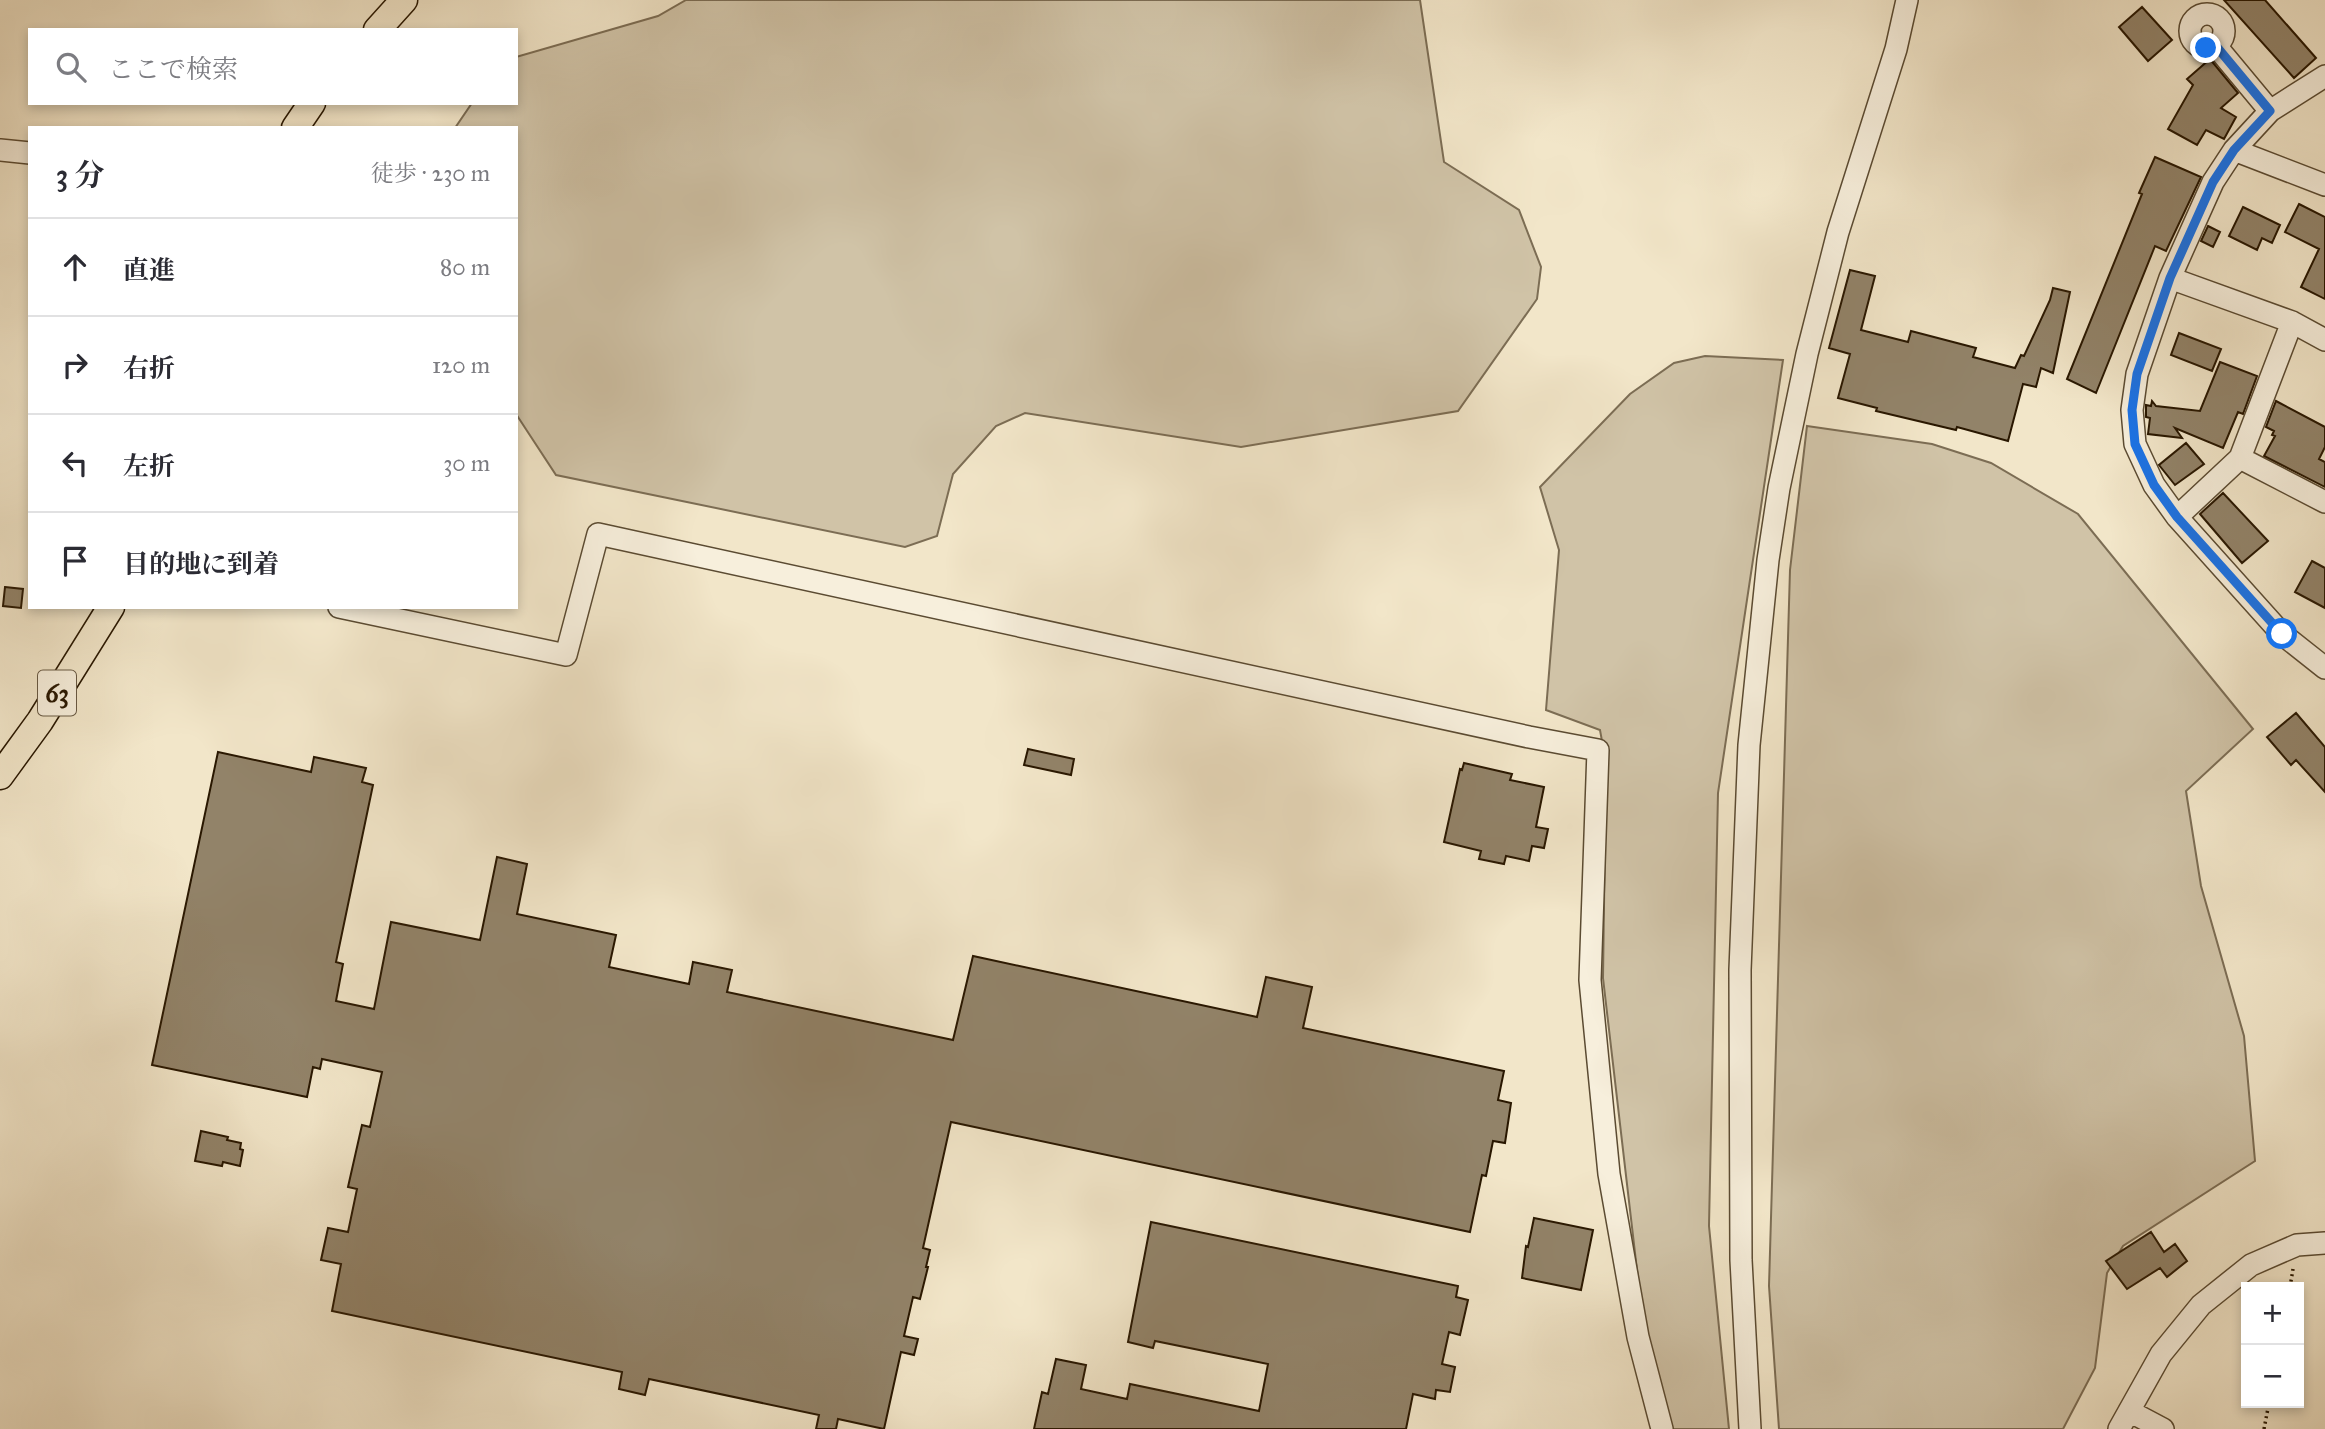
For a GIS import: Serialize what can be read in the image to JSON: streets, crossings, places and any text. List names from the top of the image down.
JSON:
{
  "streets": {
    "main road": ["63"]
  },
  "page": {
    "search": "ここで検索",
    "heading": ["3 分", "徒歩 · 230 m"],
    "list": [
      ["直進", "80 m"],
      ["右折", "120 m"],
      ["左折", "30 m"],
      "目的地に到着"
    ],
    "map_buttons": ["+", "−"]
  }
}
